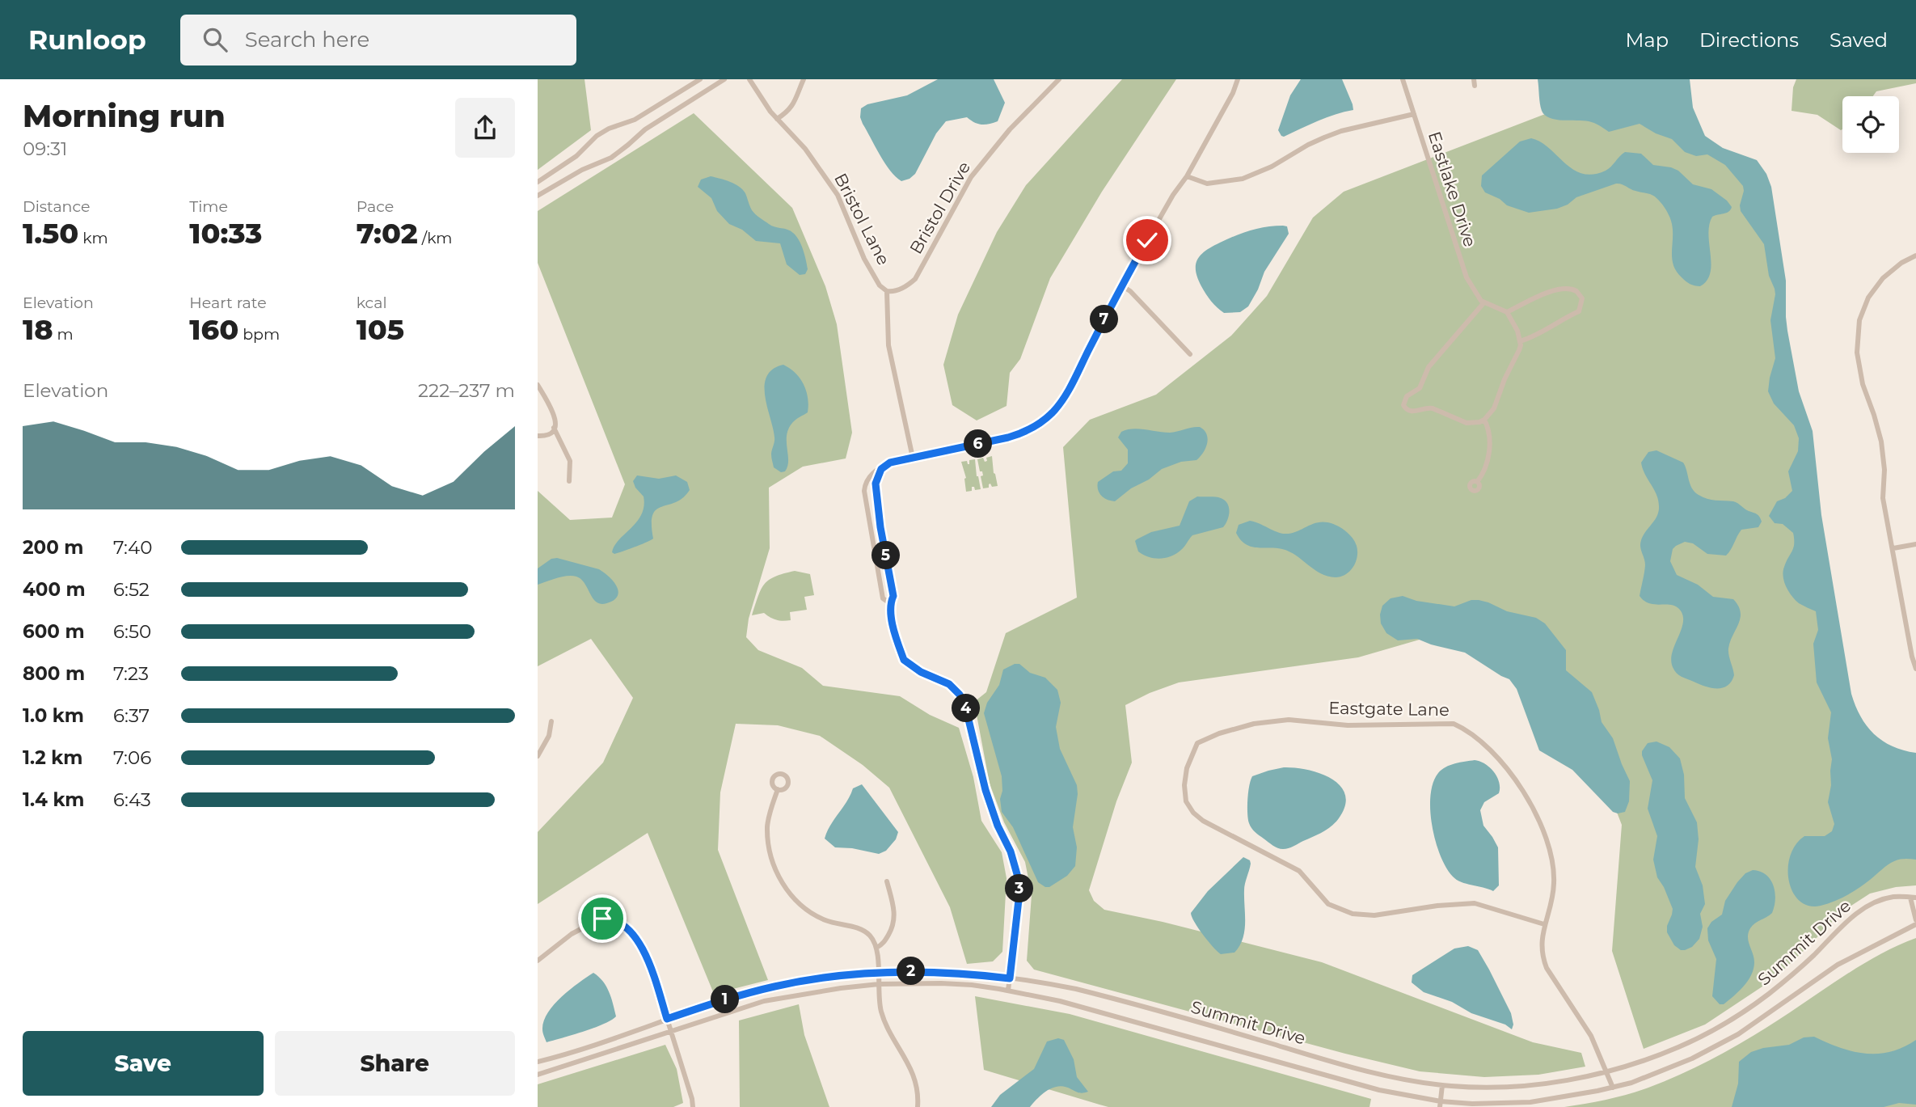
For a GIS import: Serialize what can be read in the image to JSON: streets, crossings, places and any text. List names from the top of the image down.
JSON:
{
  "streets": {
    "street": [
      "Eastlake Drive",
      "Bristol Drive",
      "Bristol Lane",
      "Eastgate Lane",
      "Summit Drive"
    ]
  },
  "crossings": [
    ["Bristol Drive", "Bristol Lane"],
    ["Eastgate Lane", "Summit Drive"]
  ],
  "page": {
    "header": "Runloop",
    "search": "Search here",
    "nav": ["Map", "Directions", "Saved"],
    "heading": ["Morning run", "09:31"],
    "stats": [
      ["Distance", "1.50 km"],
      ["Time", "10:33"],
      ["Pace", "7:02 /km"],
      ["Elevation", "18 m"],
      ["Heart rate", "160 bpm"],
      ["kcal", "105"]
    ],
    "pins": [
      "7",
      "6",
      "5",
      "4",
      "3",
      "2",
      "1"
    ],
    "chart": ["Elevation", "222–237 m"],
    "list": [
      {
        "name": "200 m",
        "note": "7:40"
      },
      {
        "name": "400 m",
        "note": "6:52"
      },
      {
        "name": "600 m",
        "note": "6:50"
      },
      {
        "name": "800 m",
        "note": "7:23"
      },
      {
        "name": "1.0 km",
        "note": "6:37"
      },
      {
        "name": "1.2 km",
        "note": "7:06"
      },
      {
        "name": "1.4 km",
        "note": "6:43"
      }
    ],
    "buttons": ["Save", "Share"]
  }
}
